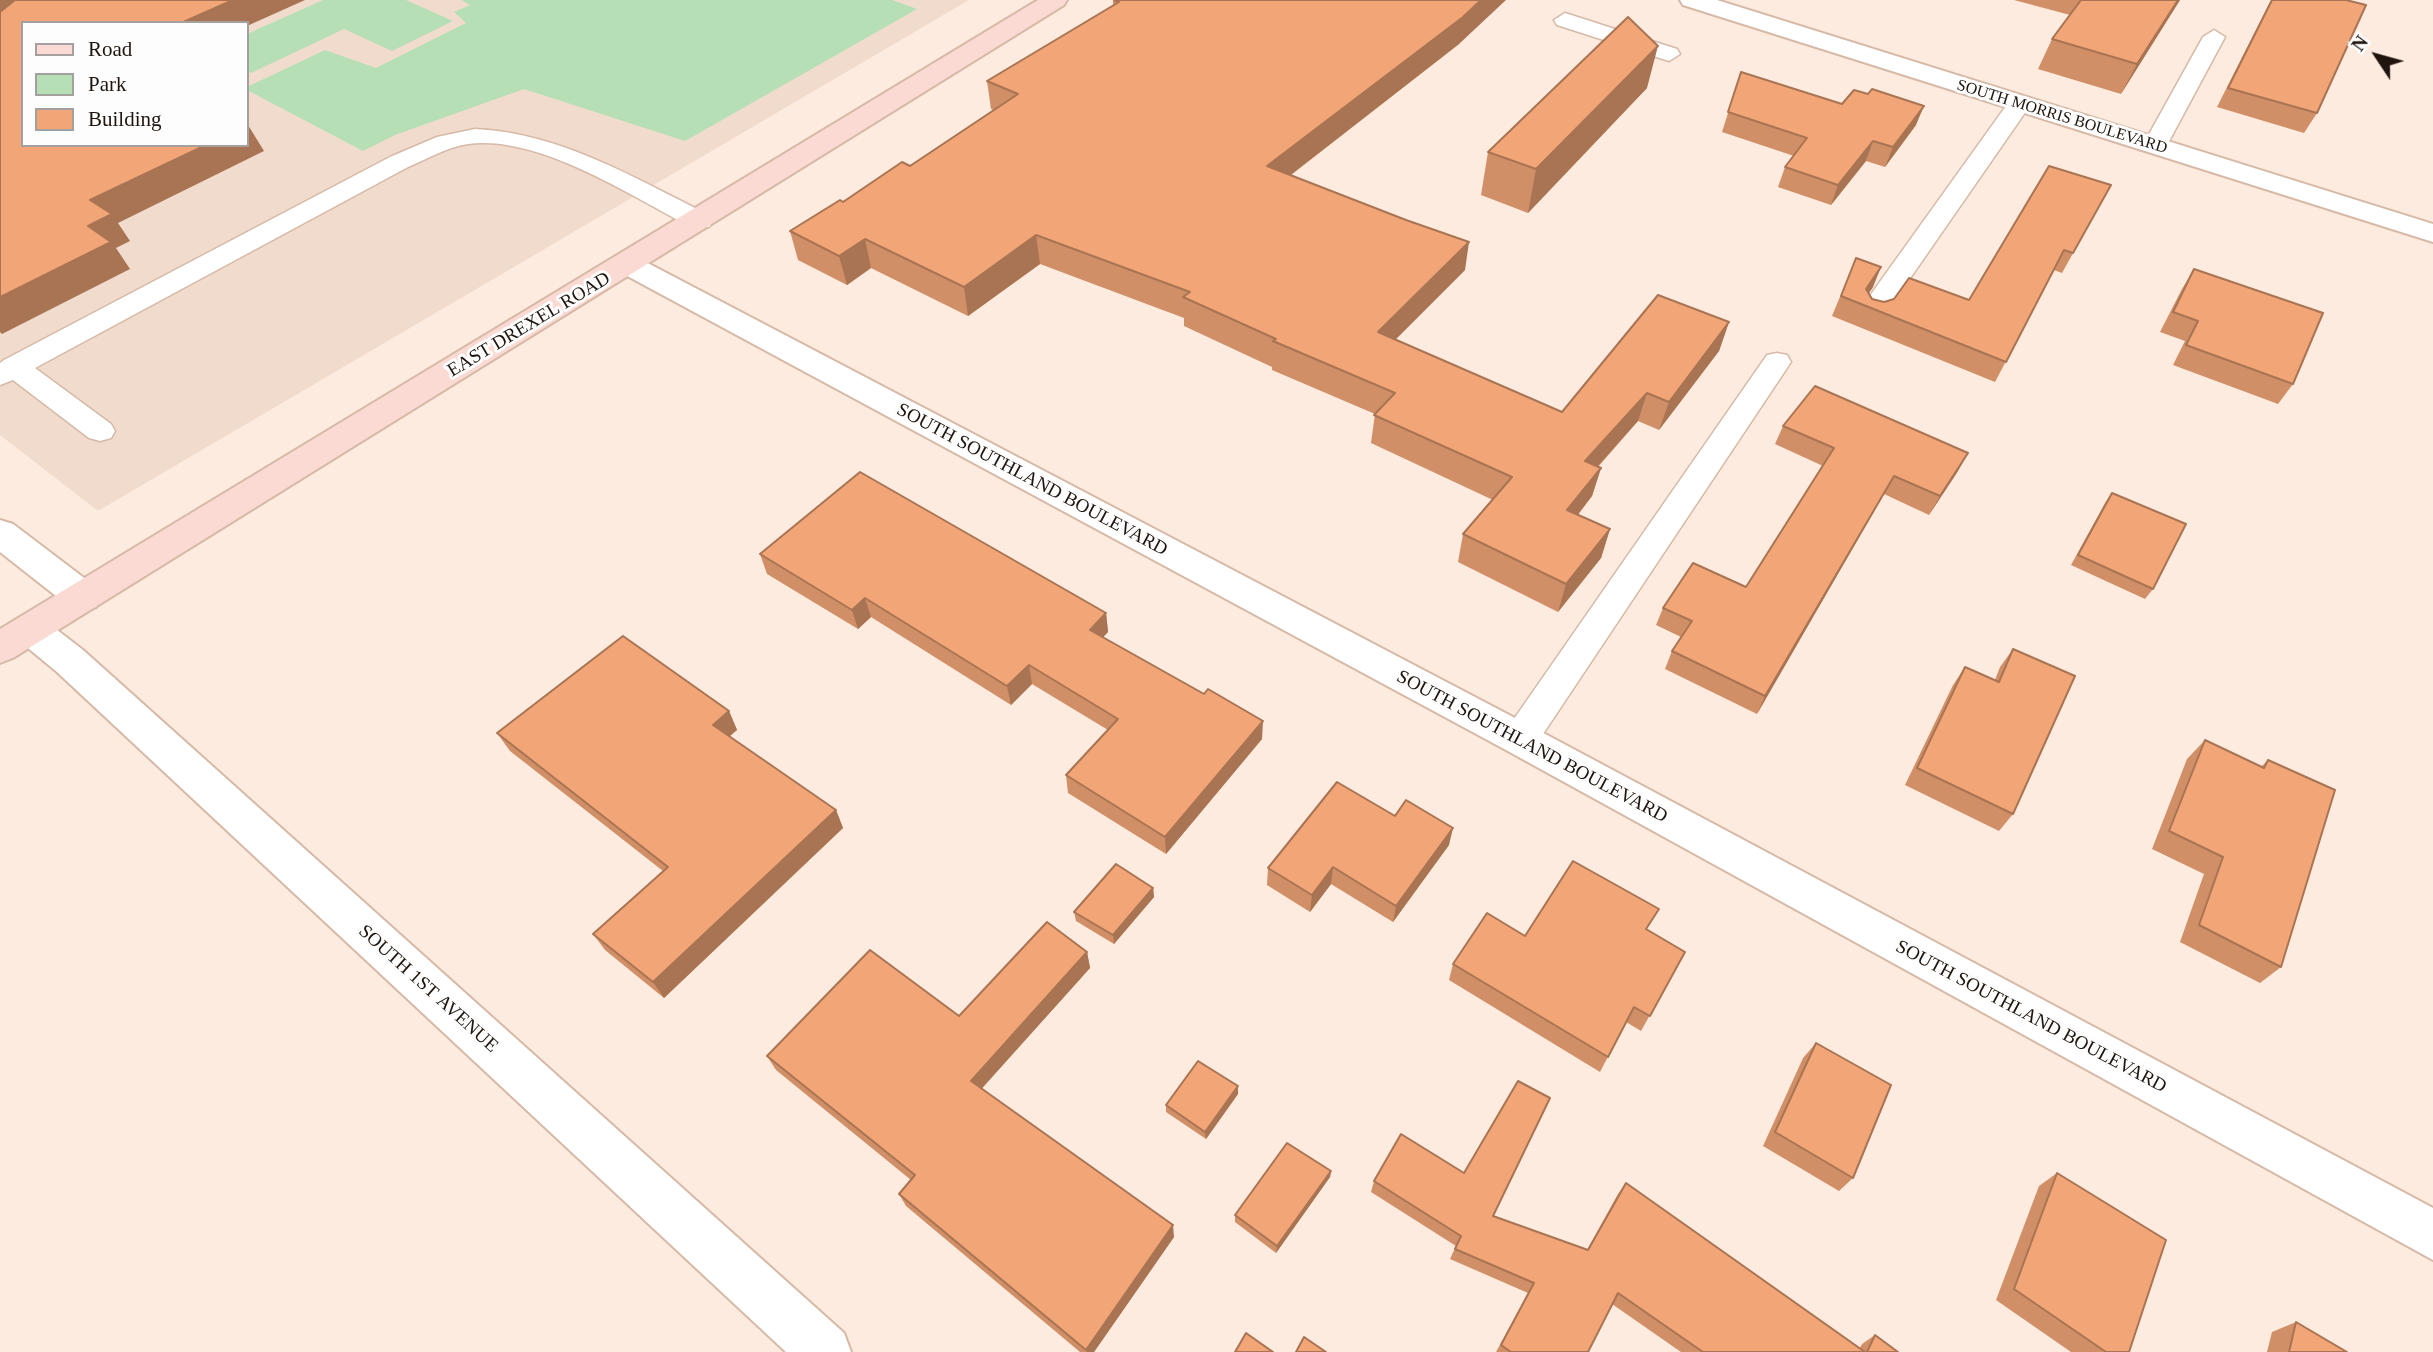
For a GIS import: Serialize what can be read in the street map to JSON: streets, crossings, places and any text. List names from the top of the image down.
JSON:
{
  "streets": {
    "street": [
      "SOUTH MORRIS BOULEVARD",
      "EAST DREXEL ROAD",
      "SOUTH SOUTHLAND BOULEVARD",
      "SOUTH 1ST AVENUE"
    ]
  },
  "crossings": [
    ["EAST DREXEL ROAD", "SOUTH SOUTHLAND BOULEVARD"],
    ["EAST DREXEL ROAD", "SOUTH 1ST AVENUE"]
  ],
  "legend": ["Road", "Park", "Building"],
  "north": "top left"
}
